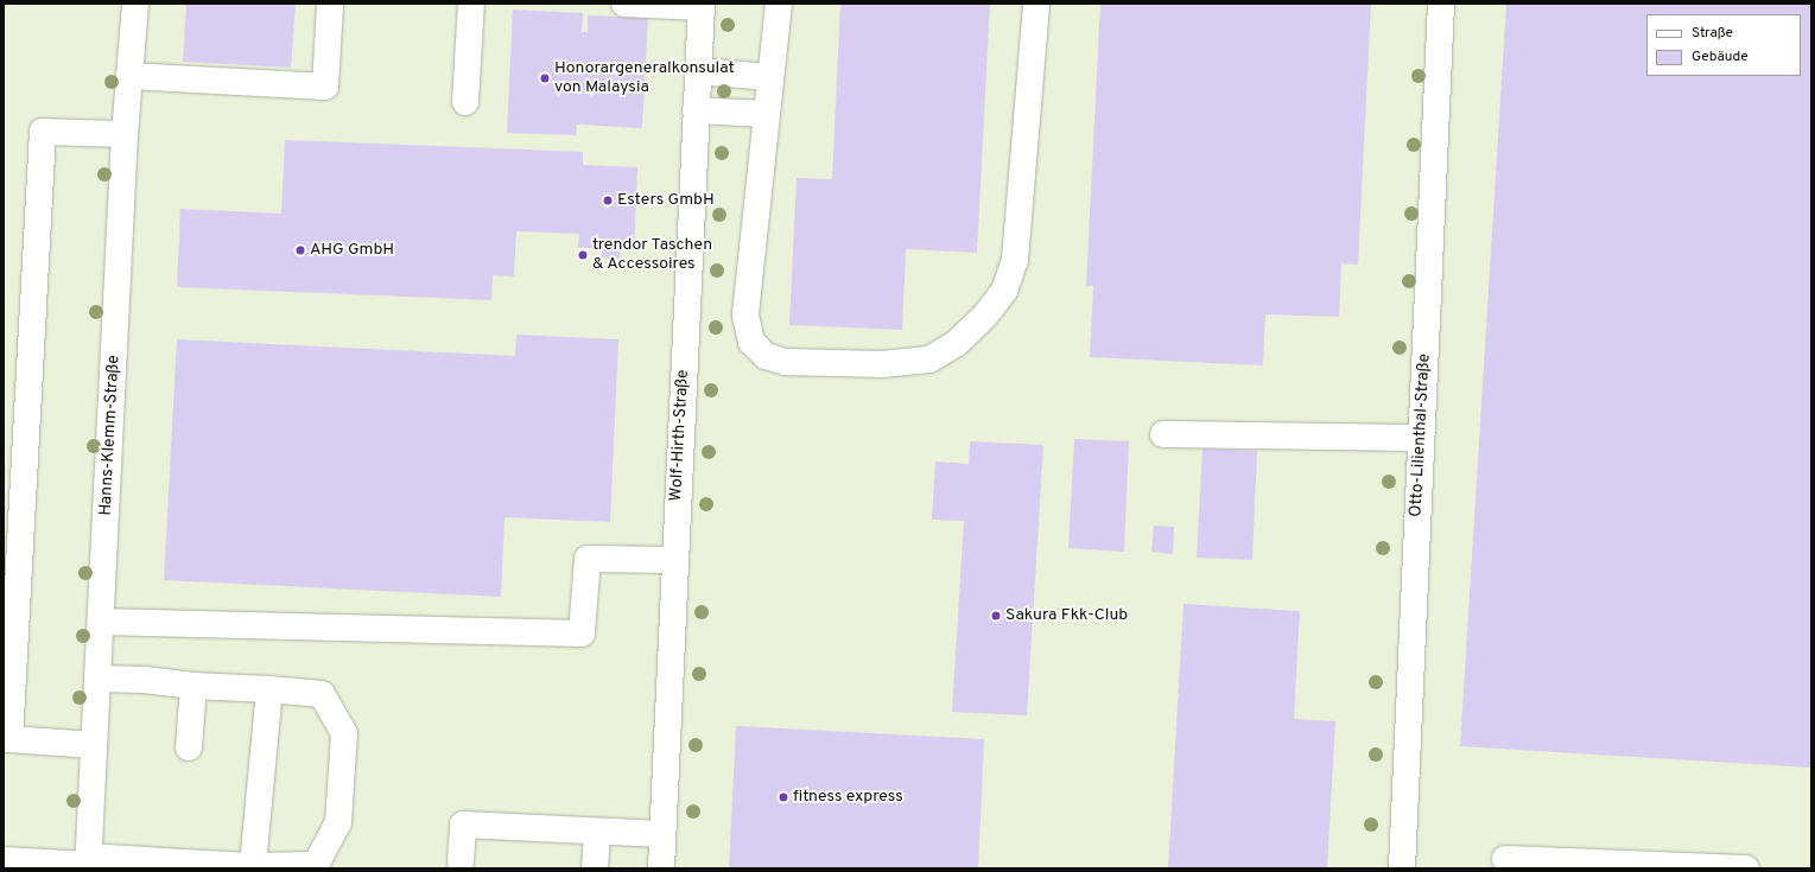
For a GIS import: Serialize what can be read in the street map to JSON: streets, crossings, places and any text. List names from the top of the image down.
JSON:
{
  "streets": {
    "street": ["Hanns-Klemm-Straße", "Wolf-Hirth-Straße", "Otto-Lilienthal-Straße"]
  },
  "places": [
    "Honorargeneralkonsulat von Malaysia",
    "Esters GmbH",
    "AHG GmbH",
    "trendor Taschen & Accessoires",
    "Sakura Fkk-Club",
    "fitness express"
  ],
  "legend": ["Straße", "Gebäude"]
}
